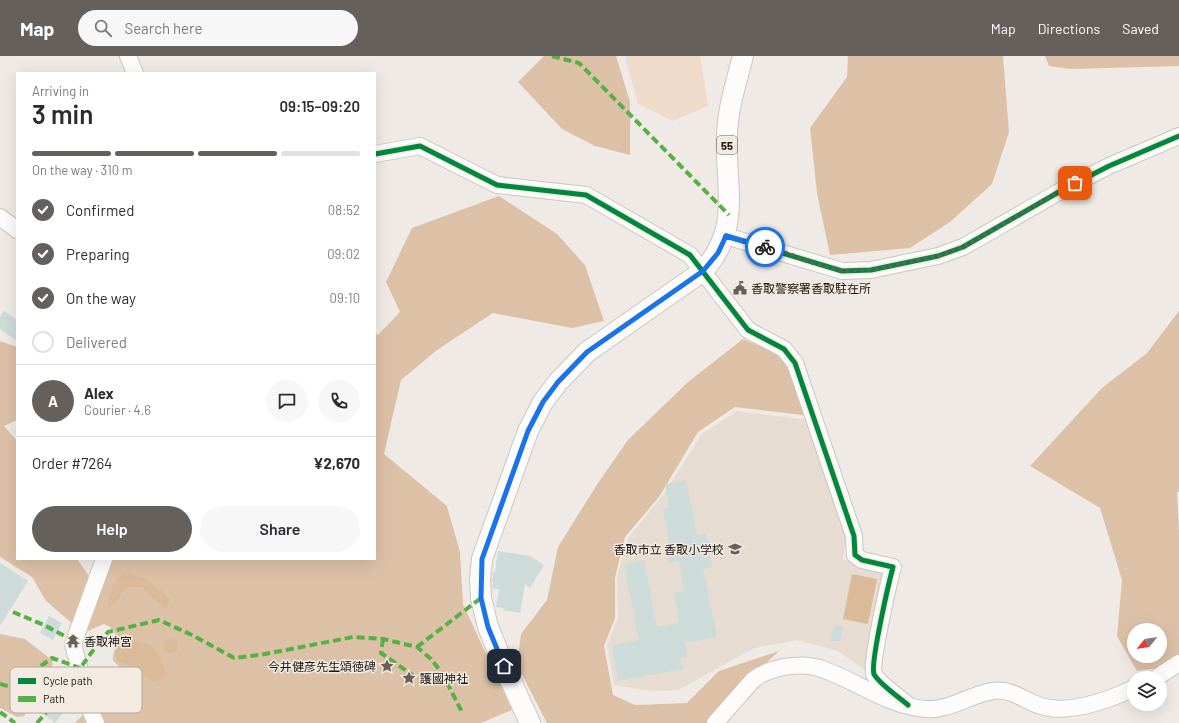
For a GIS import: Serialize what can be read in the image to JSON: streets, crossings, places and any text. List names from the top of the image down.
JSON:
{
  "streets": {
    "main road": ["55"]
  },
  "places": {
    "public building": ["香取警察署香取駐在所"],
    "school or university": ["香取市立 香取小学校"],
    "temple": ["香取神宮"],
    "place": ["今井健彦先生頌徳碑", "護國神社"]
  },
  "legend": ["Cycle path", "Path"],
  "north": "bottom left",
  "page": {
    "header": "Map",
    "search": "Search here",
    "nav": ["Map", "Directions", "Saved"],
    "heading": ["3 min", "Arriving in", "09:15–09:20"],
    "panel": [
      "Alex",
      "Courier · 4.6",
      "Order #7264",
      "¥2,670"
    ],
    "bar": "On the way · 310 m",
    "list": [
      ["Confirmed", "08:52"],
      ["Preparing", "09:02"],
      ["On the way", "09:10"],
      "Delivered"
    ],
    "round": "A",
    "buttons": ["Help", "Share"]
  }
}
